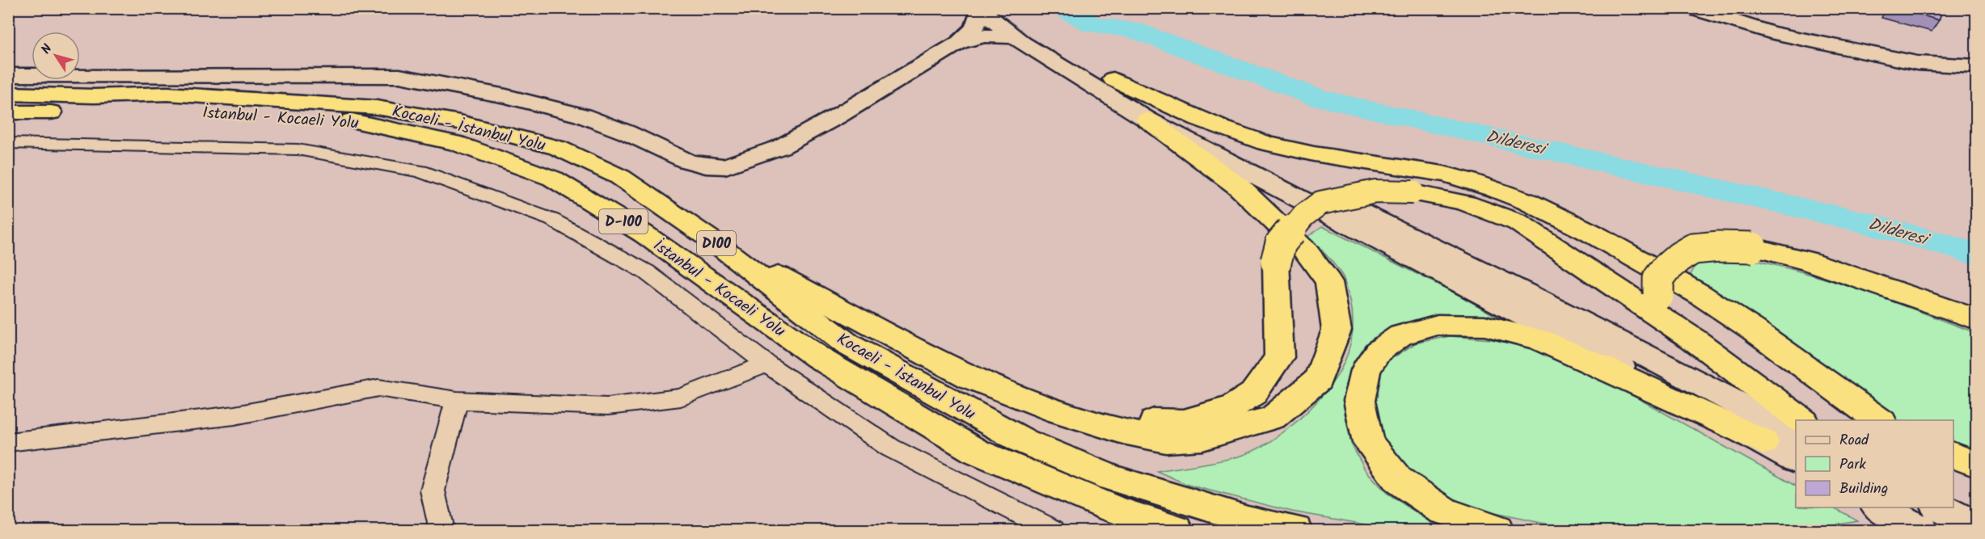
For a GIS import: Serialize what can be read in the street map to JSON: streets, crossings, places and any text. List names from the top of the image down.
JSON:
{
  "streets": {
    "highway": [
      "İstanbul - Kocaeli Yolu",
      "Kocaeli - İstanbul Yolu",
      "D-100",
      "D100"
    ]
  },
  "water": ["Dilderesi"],
  "legend": ["Road", "Park", "Building"],
  "north": "top left"
}
